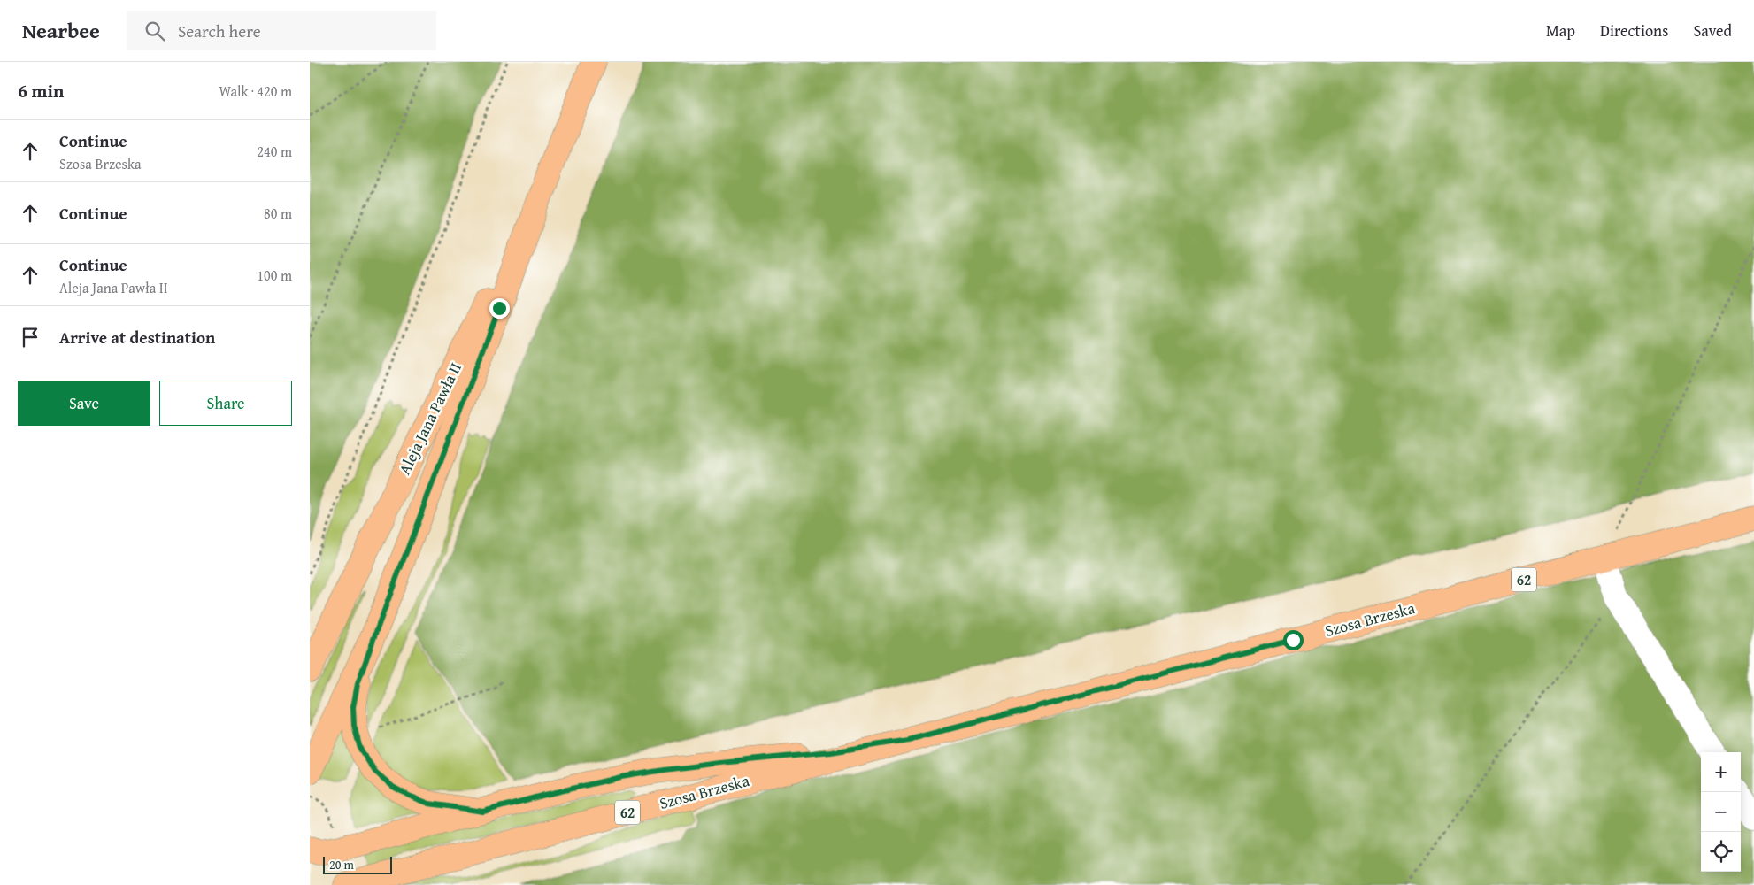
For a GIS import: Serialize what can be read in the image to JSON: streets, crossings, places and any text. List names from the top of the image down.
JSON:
{
  "streets": {
    "main road": ["Aleja Jana Pawła II", "62", "Szosa Brzeska"]
  },
  "scale_bar": "20 m",
  "page": {
    "header": "Nearbee",
    "search": "Search here",
    "nav": ["Map", "Directions", "Saved"],
    "heading": ["6 min", "Walk · 420 m"],
    "list": [
      ["Continue", "Szosa Brzeska", "240 m"],
      ["Continue", "80 m"],
      ["Continue", "Aleja Jana Pawła II", "100 m"],
      "Arrive at destination"
    ],
    "buttons": ["Save", "Share"],
    "map_buttons": ["+", "−"],
    "scale": "20 m"
  }
}
